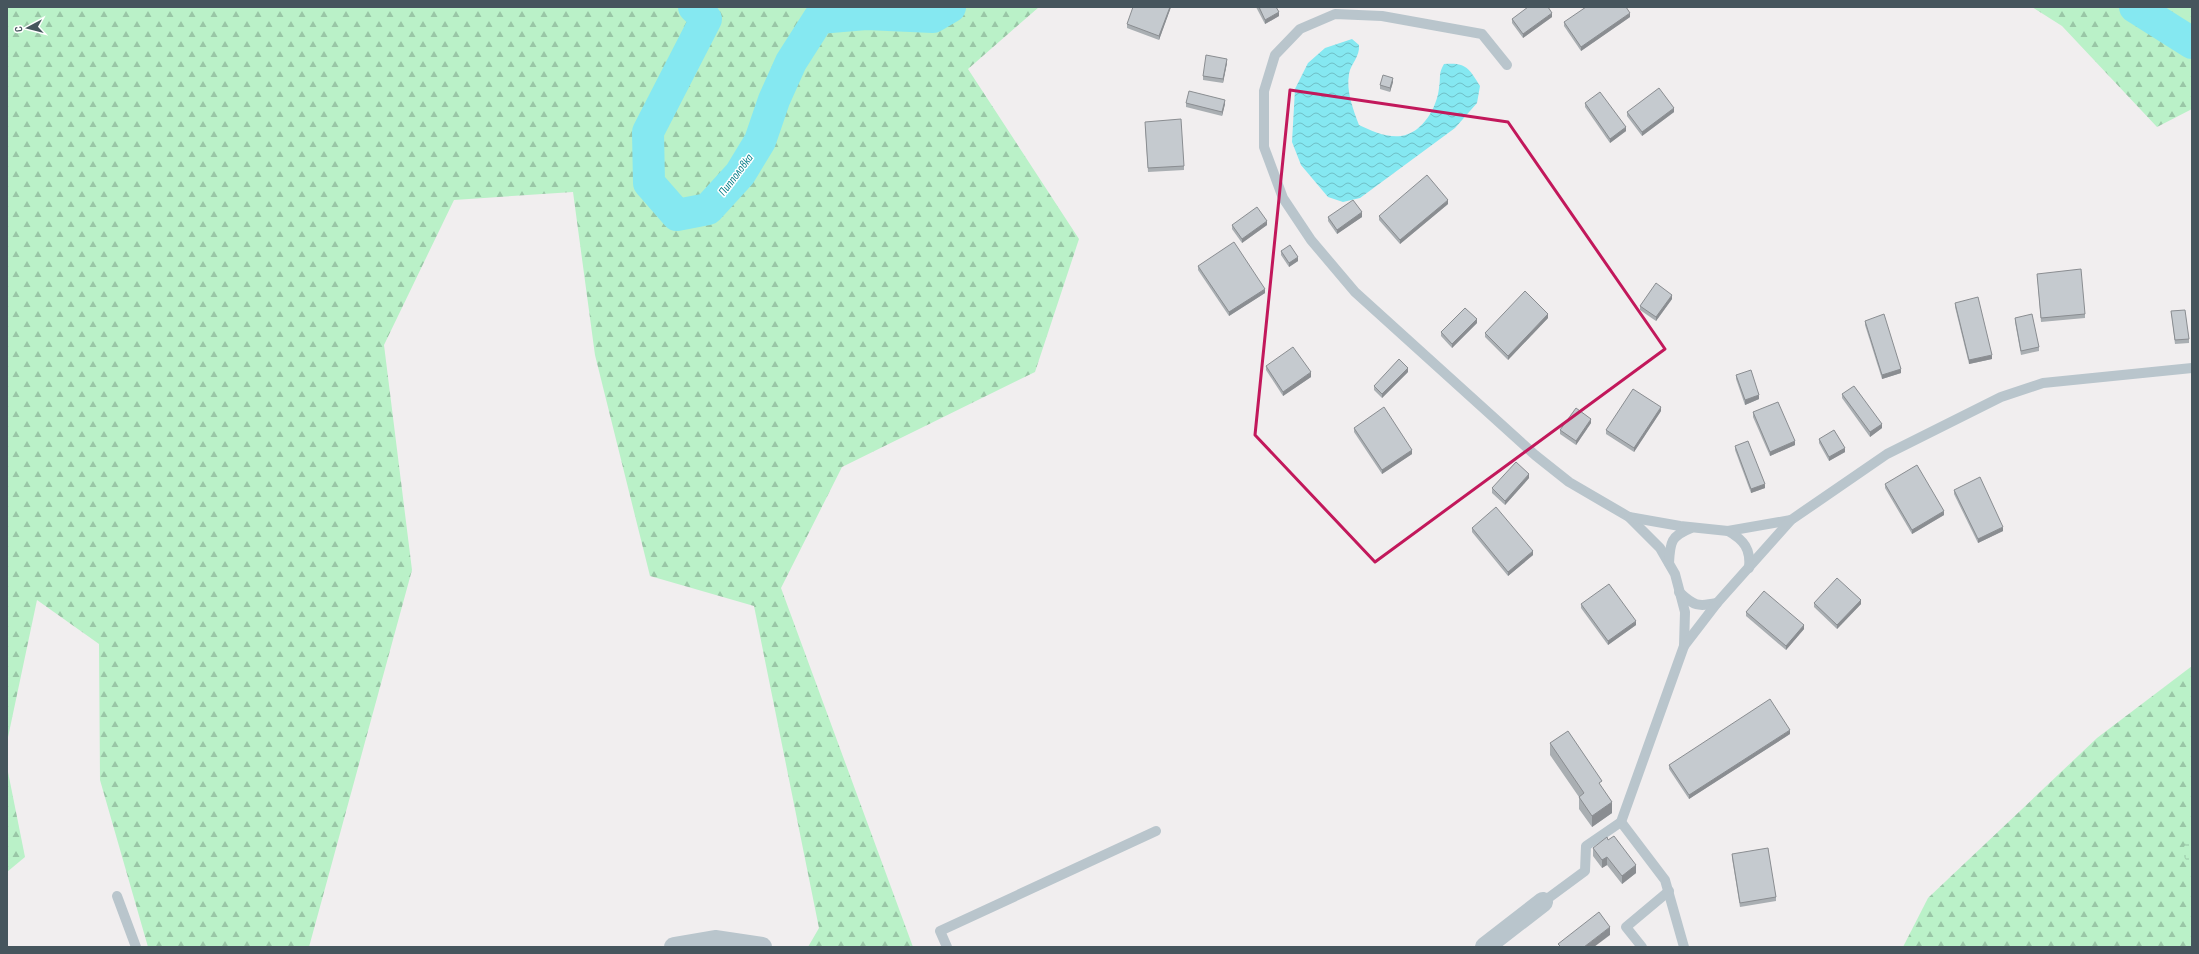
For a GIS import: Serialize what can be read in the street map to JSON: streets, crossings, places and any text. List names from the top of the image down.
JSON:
{
  "water": ["Пипполовка"],
  "north": "left"
}
